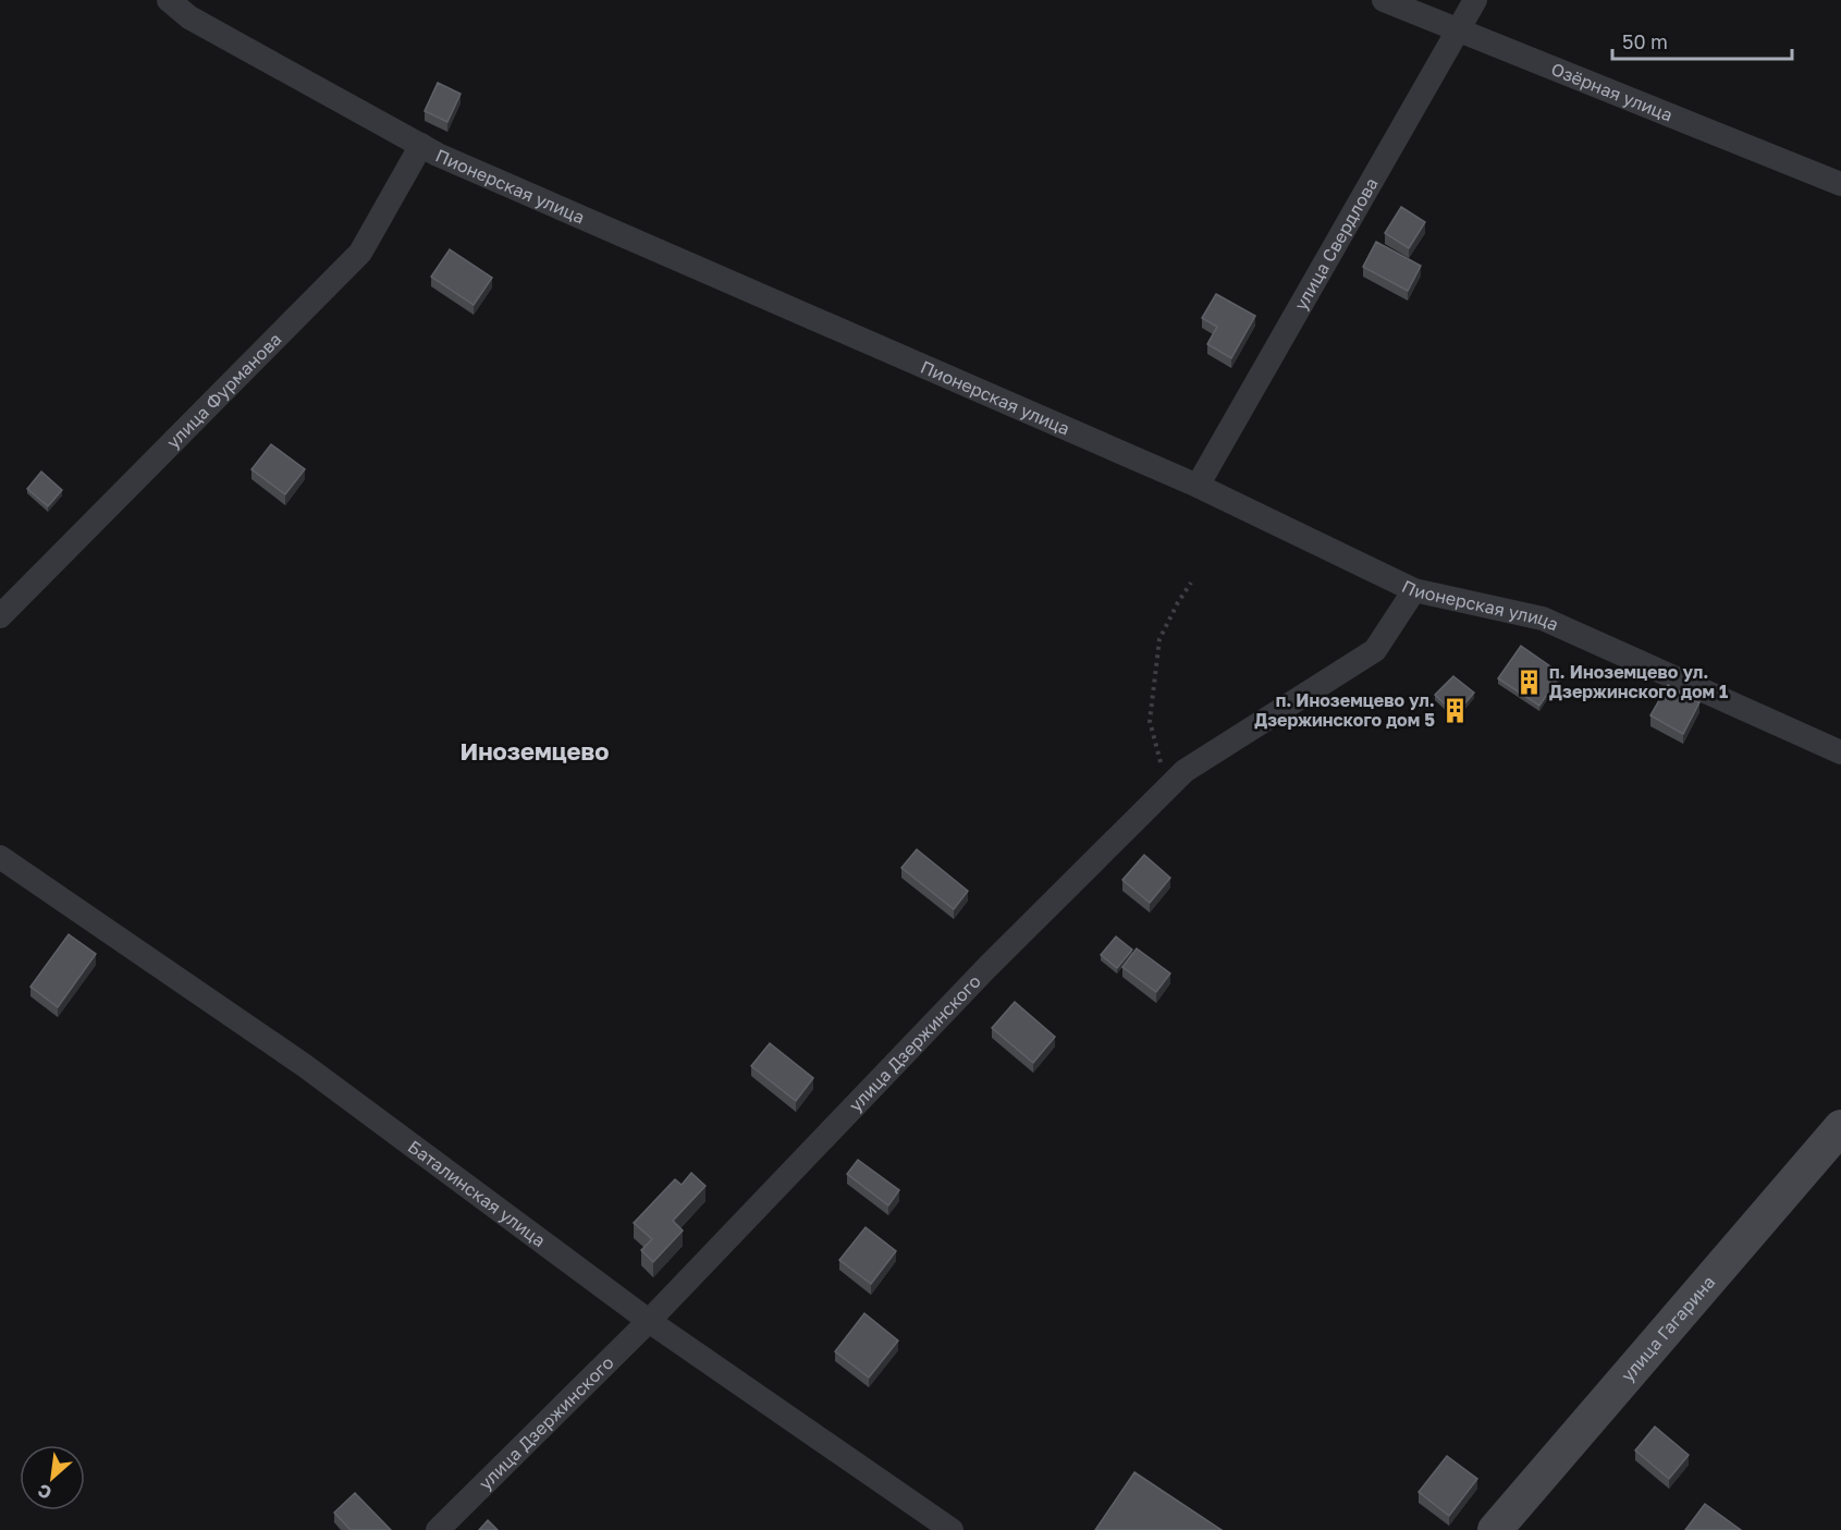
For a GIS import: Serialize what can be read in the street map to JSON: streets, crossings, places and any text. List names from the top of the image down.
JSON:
{
  "streets": {
    "main road": ["улица Гагарина"],
    "street": [
      "Озёрная улица",
      "Пионерская улица",
      "улица Свердлова",
      "улица Фурманова",
      "улица Дзержинского",
      "Баталинская улица"
    ]
  },
  "crossings": [
    ["Озёрная улица", "улица Свердлова"],
    ["Пионерская улица", "улица Свердлова"],
    ["Пионерская улица", "улица Фурманова"],
    ["Пионерская улица", "улица Дзержинского"],
    ["улица Дзержинского", "Баталинская улица"]
  ],
  "districts": ["Иноземцево"],
  "places": {
    "building": ["п. Иноземцево ул. Дзержинского дом 1", "п. Иноземцево ул. Дзержинского дом 5"]
  },
  "scale_bar": "50 m",
  "north": "bottom left"
}
